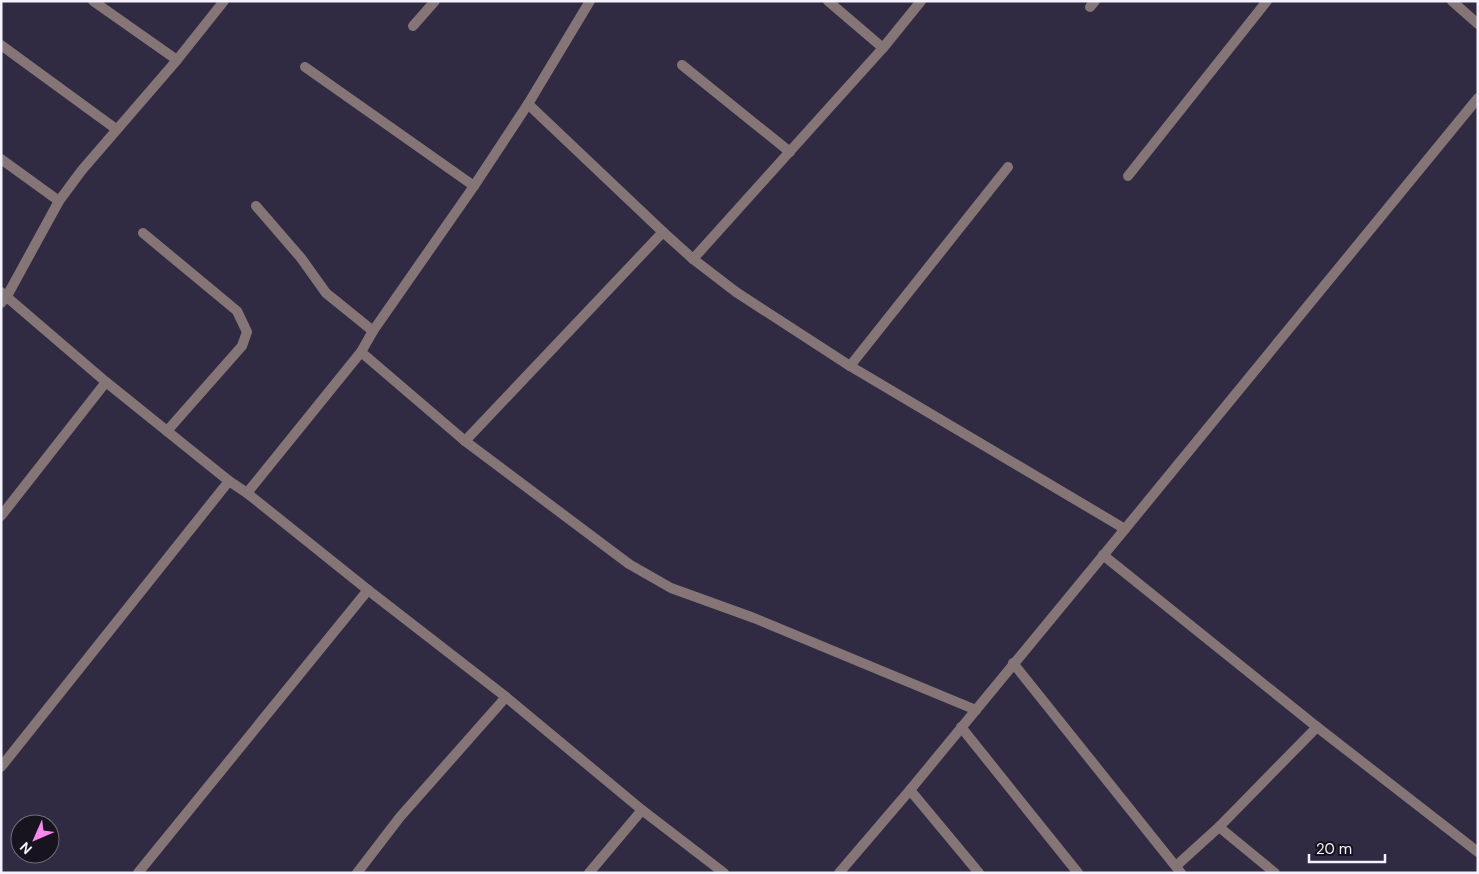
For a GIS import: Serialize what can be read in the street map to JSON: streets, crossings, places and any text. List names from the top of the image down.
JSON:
{
  "scale_bar": "20 m",
  "north": "bottom left"
}
